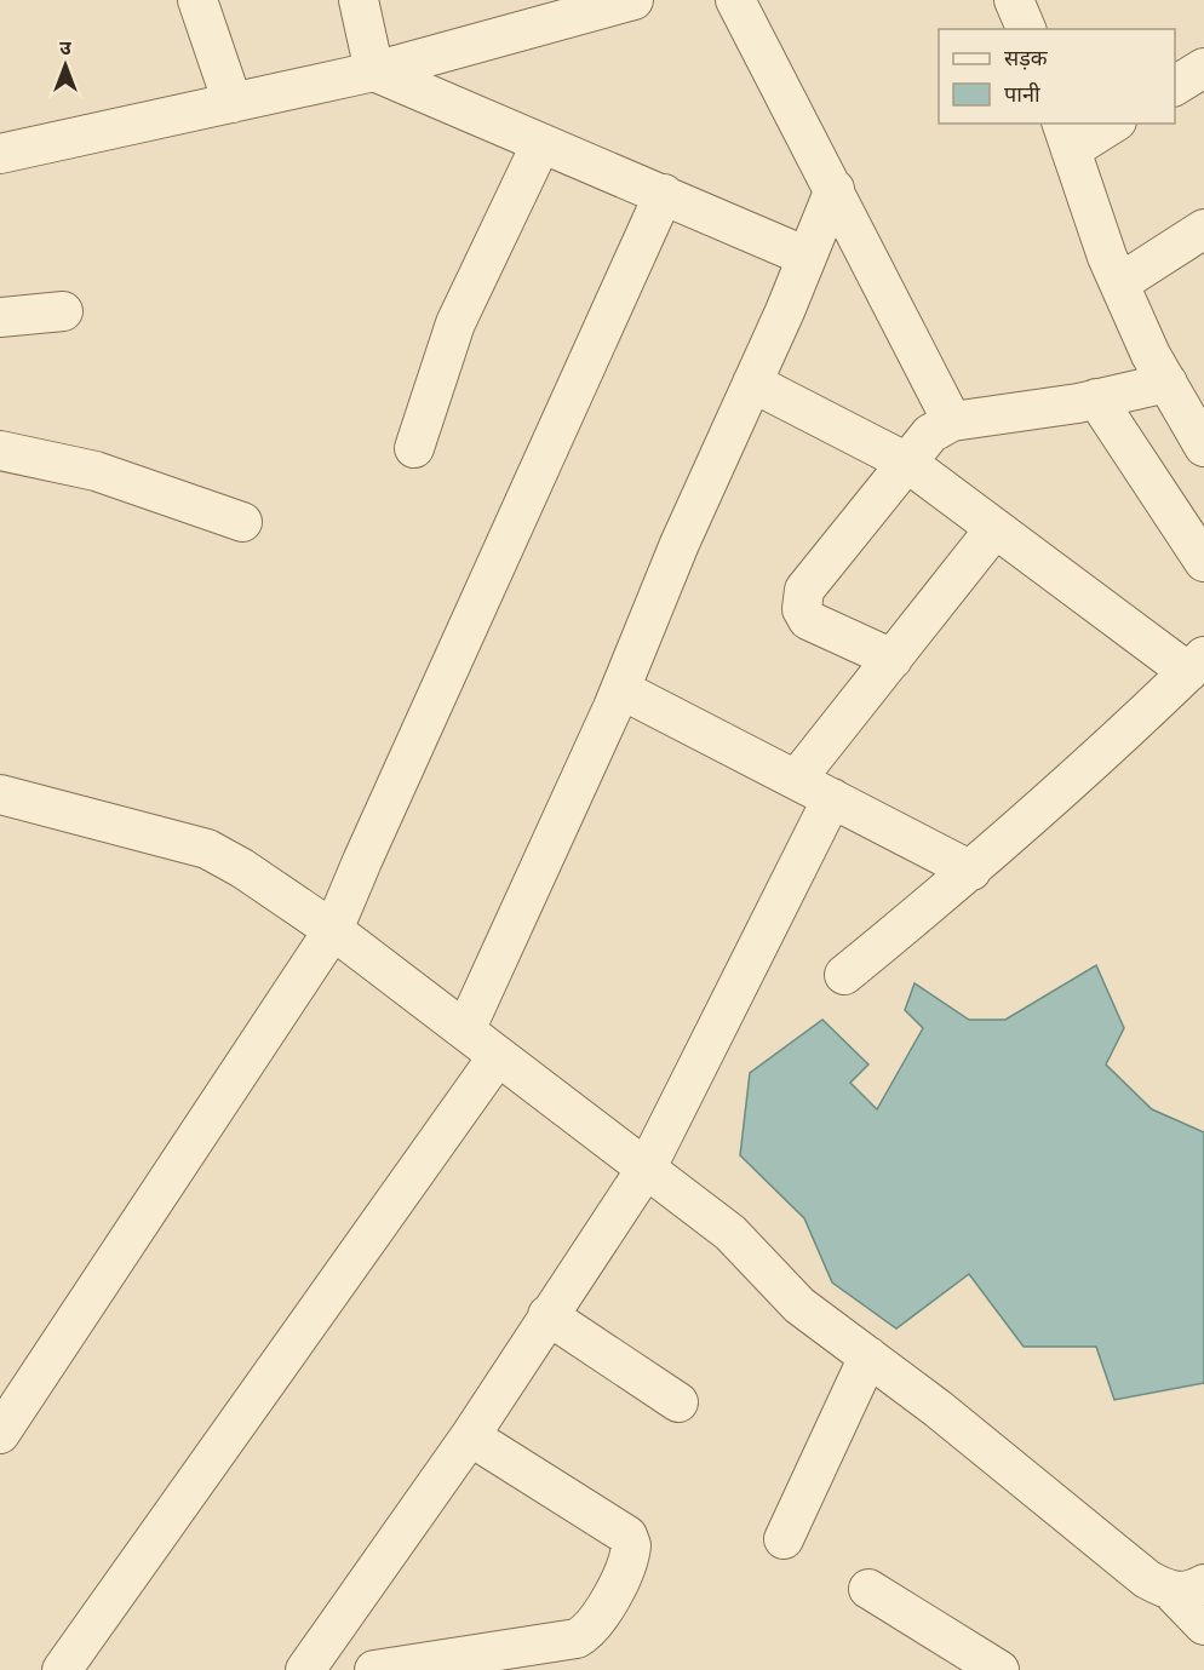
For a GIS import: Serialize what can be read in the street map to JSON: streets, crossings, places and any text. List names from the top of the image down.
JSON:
{
  "legend": ["सड़क", "पानी"],
  "north": "top"
}
